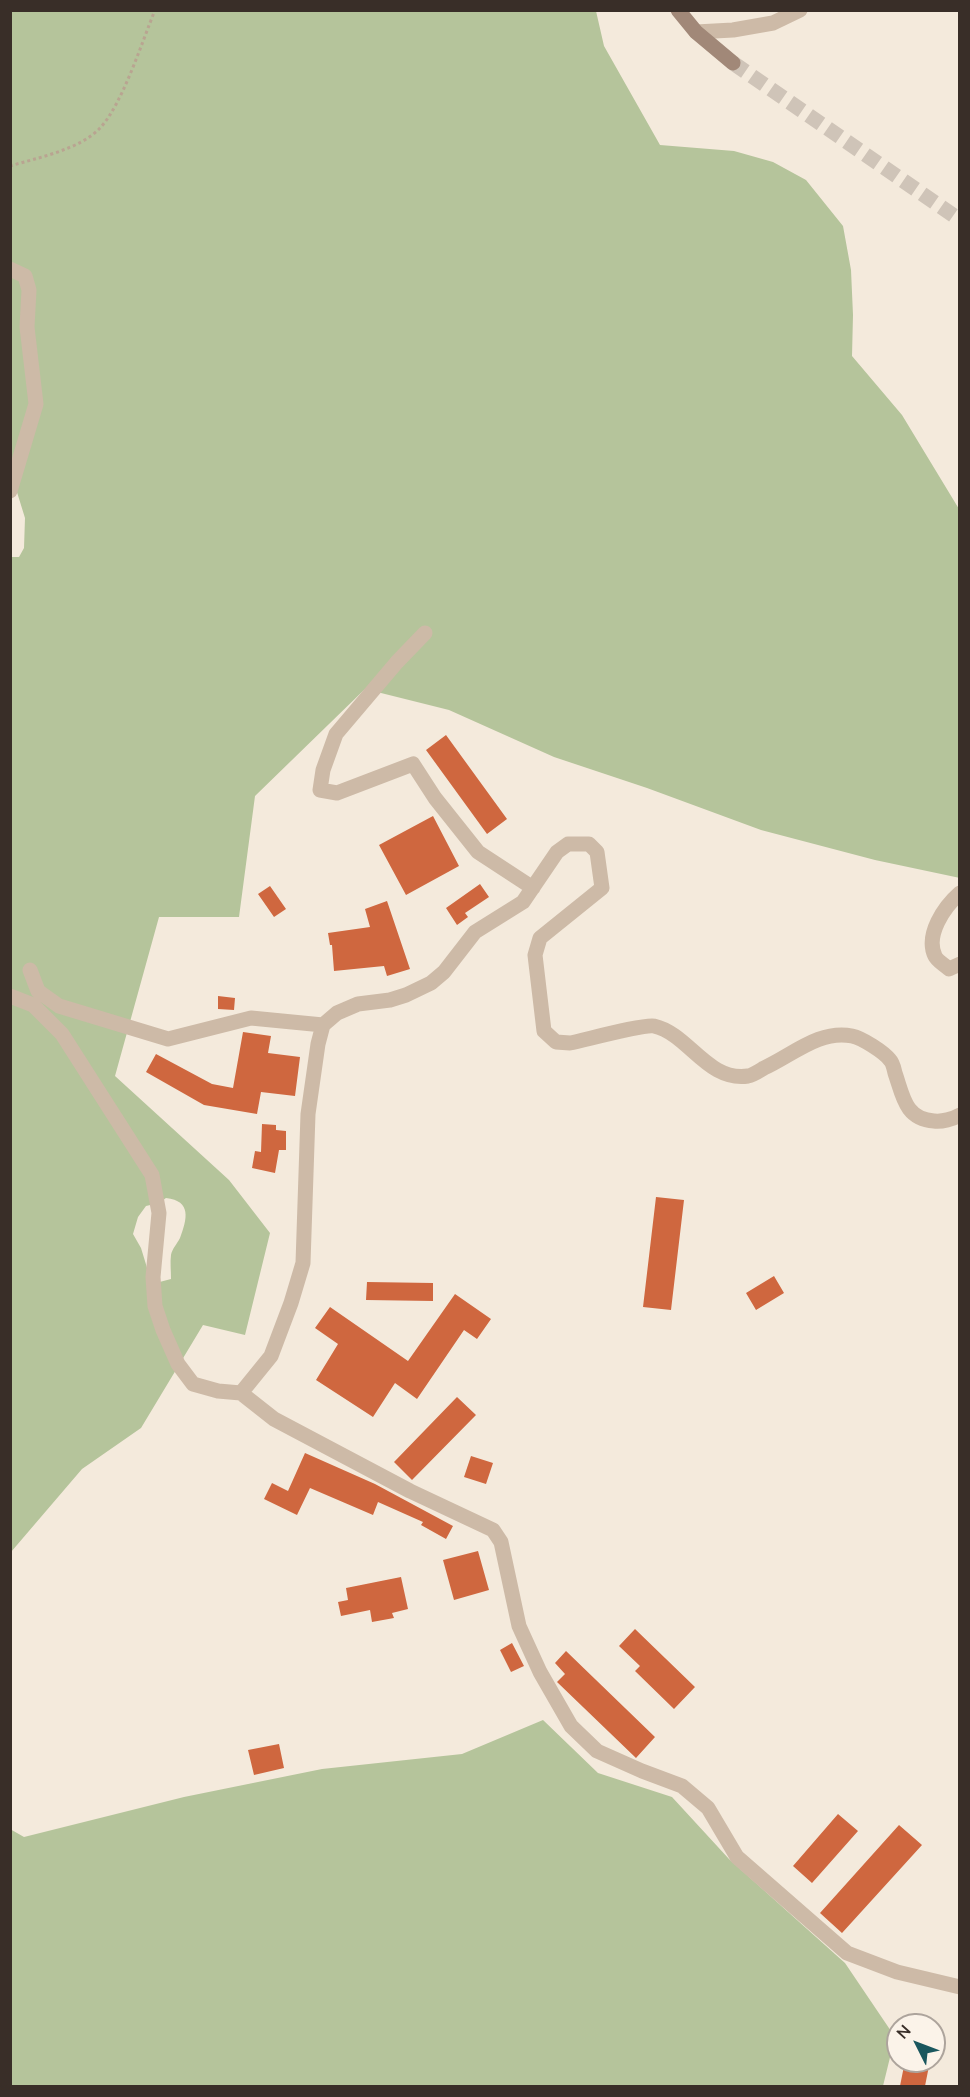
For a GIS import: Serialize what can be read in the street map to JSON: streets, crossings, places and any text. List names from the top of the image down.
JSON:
{
  "north": "top left"
}
